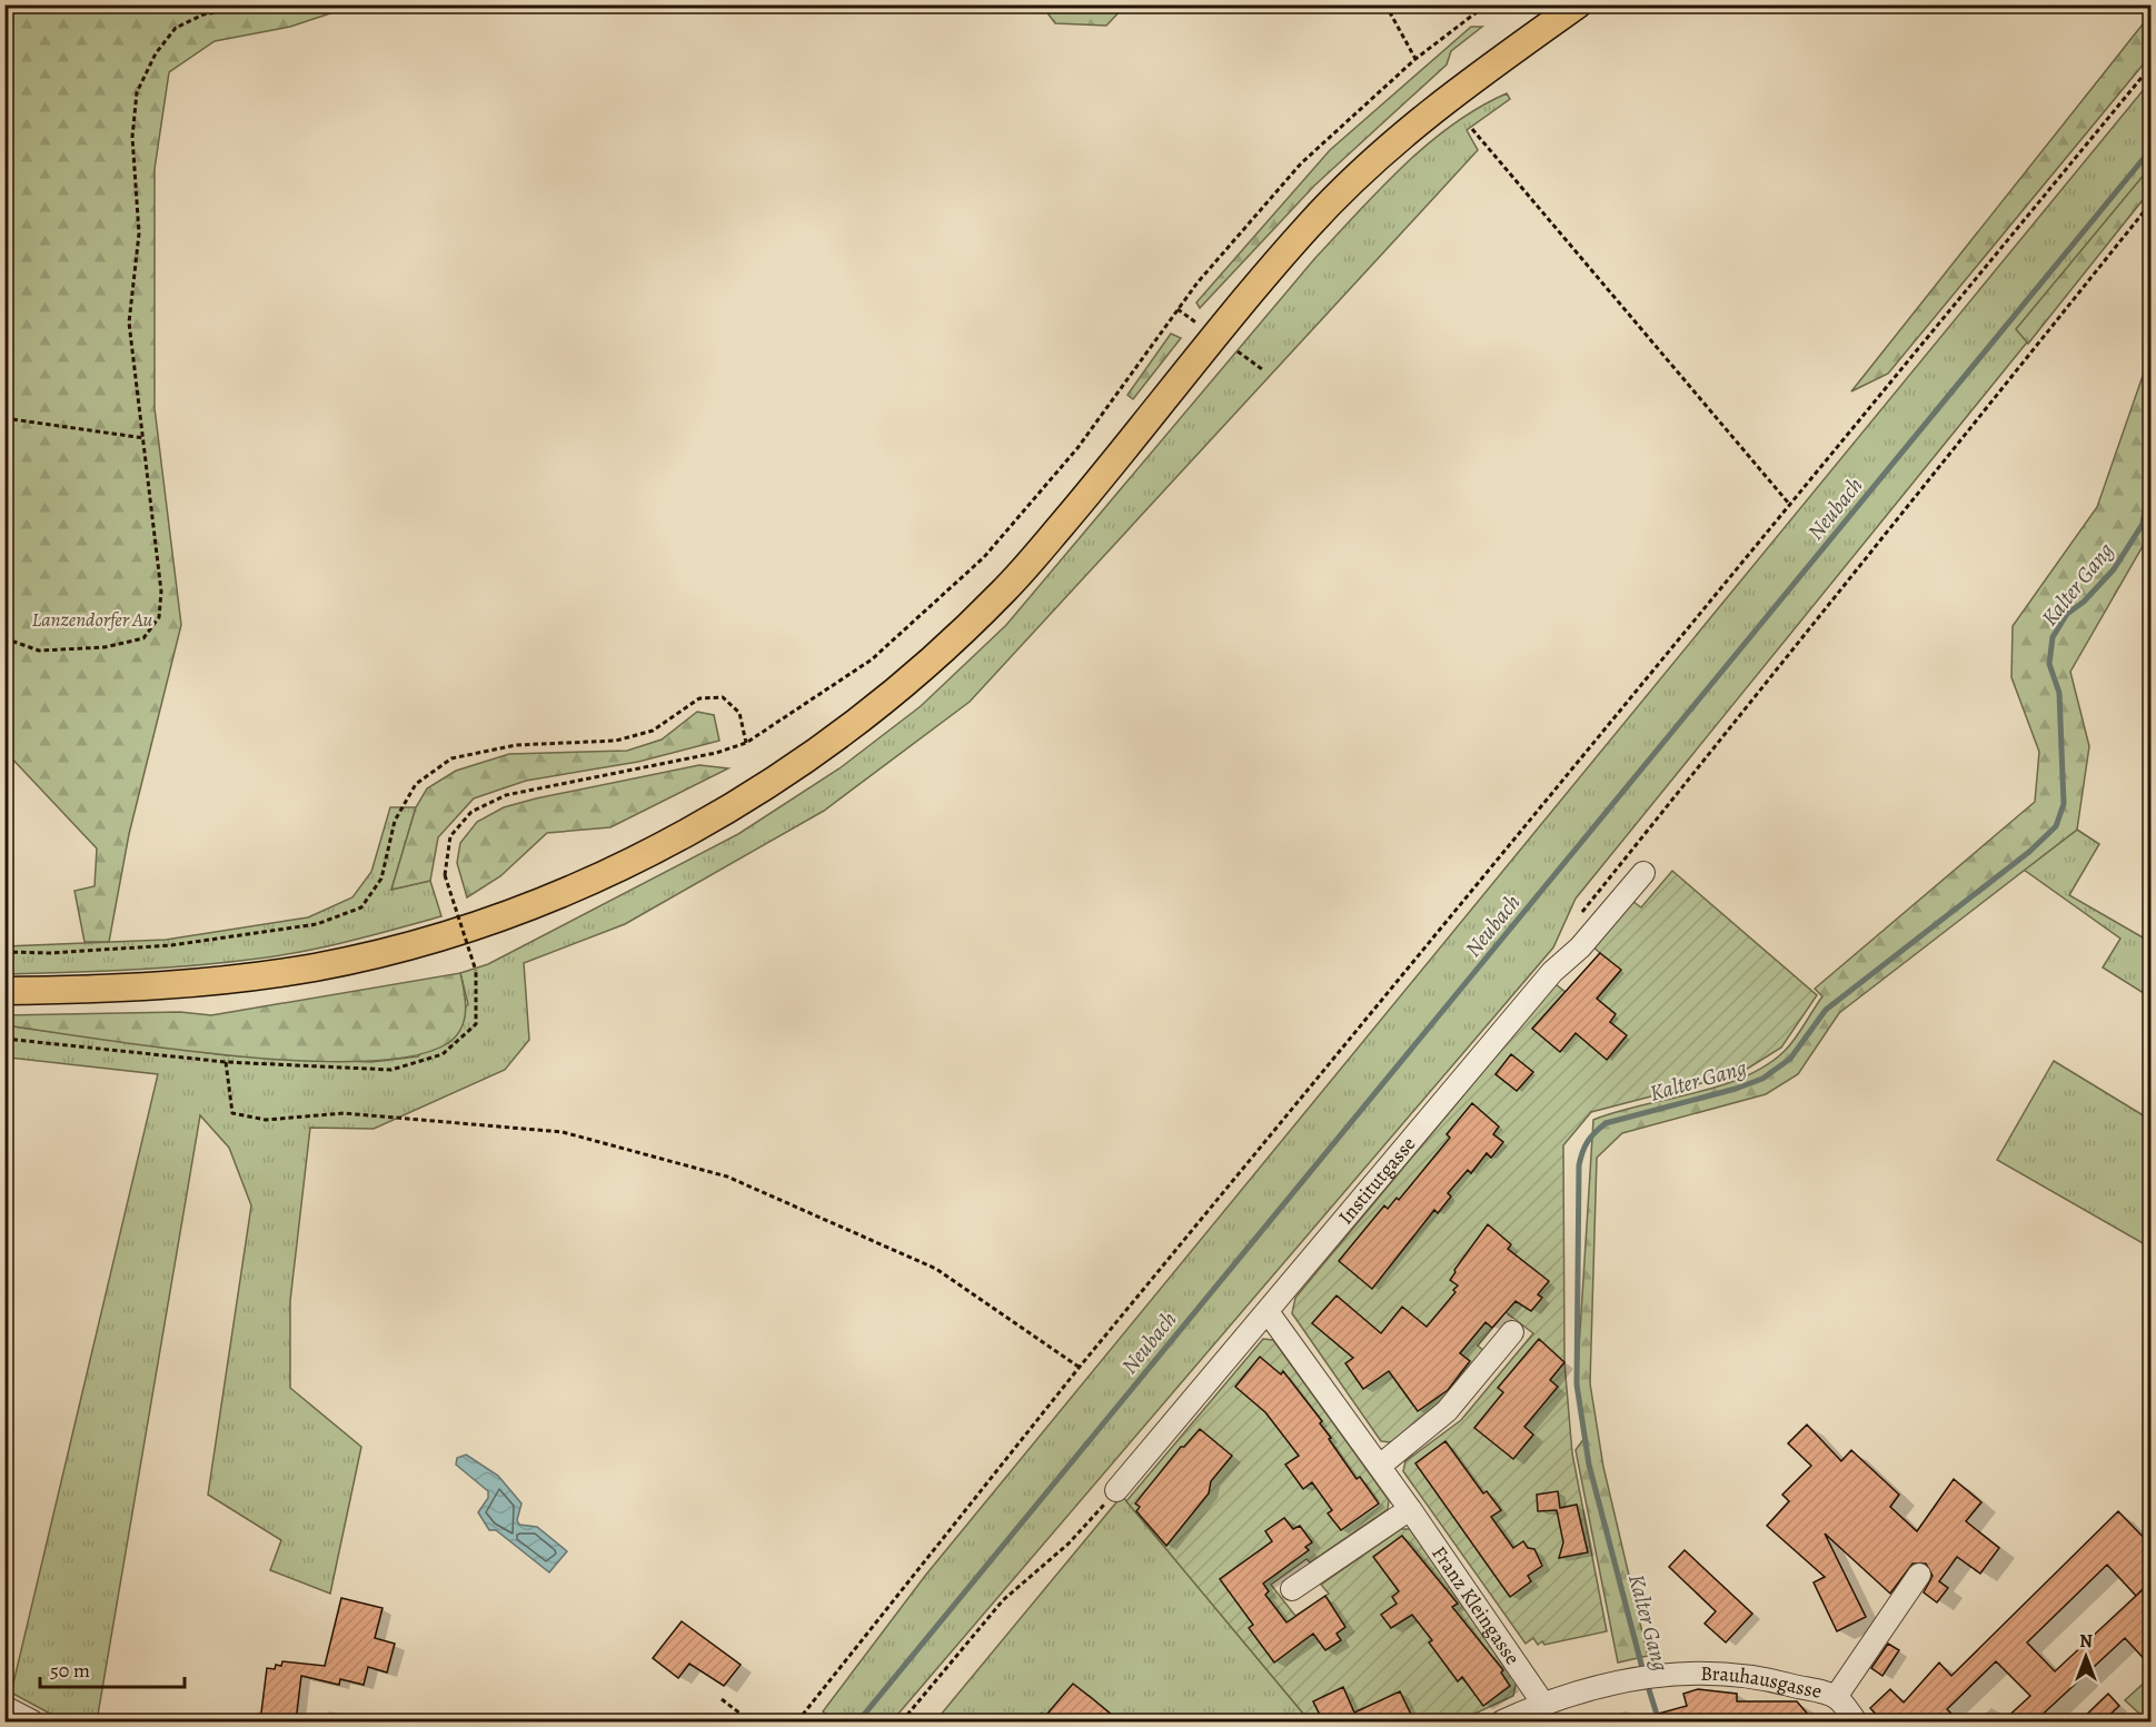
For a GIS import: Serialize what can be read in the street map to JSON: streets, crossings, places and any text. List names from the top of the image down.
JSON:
{
  "streets": {
    "street": ["Institutgasse", "Franz Kleingasse", "Brauhausgasse"]
  },
  "crossings": [
    ["Institutgasse", "Franz Kleingasse"],
    ["Franz Kleingasse", "Brauhausgasse"]
  ],
  "water": ["Neubach", "Kalter Gang"],
  "parks": ["Lanzendorfer Au"],
  "scale_bar": "50 m",
  "north": "top"
}
